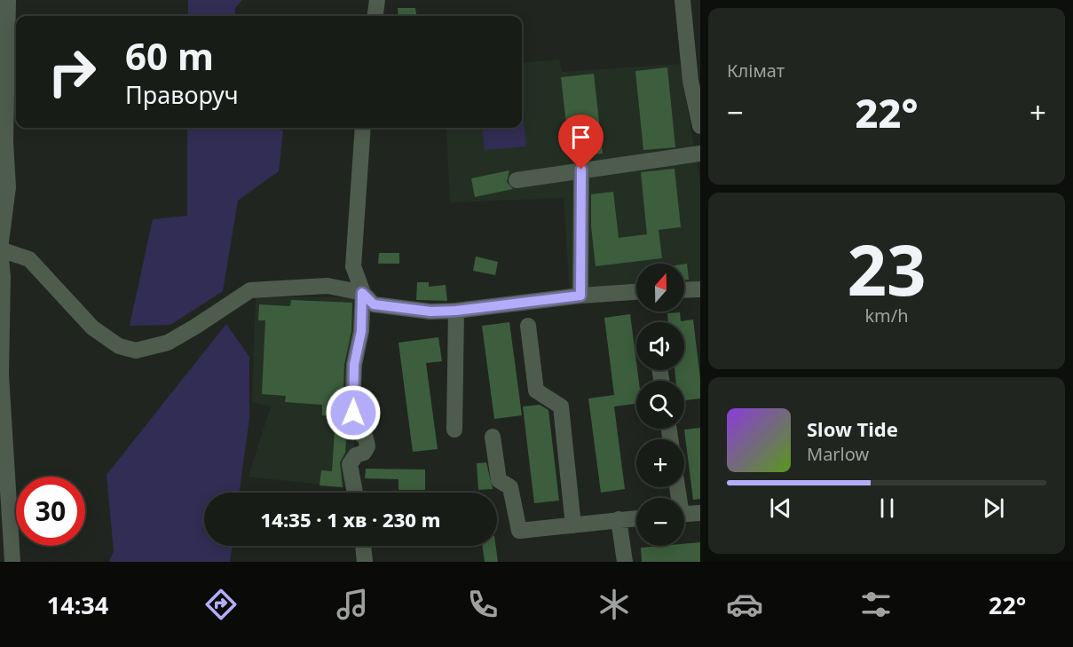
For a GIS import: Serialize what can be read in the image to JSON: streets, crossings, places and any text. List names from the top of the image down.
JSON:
{
  "north": "top",
  "page": {
    "tile": [
      "Клімат",
      ["23", "km/h"]
    ],
    "turn": ["60 m", "Праворуч"],
    "heat": ["−", "22°", "+"],
    "map_buttons": ["+", "−"],
    "song": ["Slow Tide", "Marlow"],
    "limit": "30",
    "trip": "14:35 · 1 хв · 230 m",
    "tabs": ["14:34", "22°"]
  }
}
